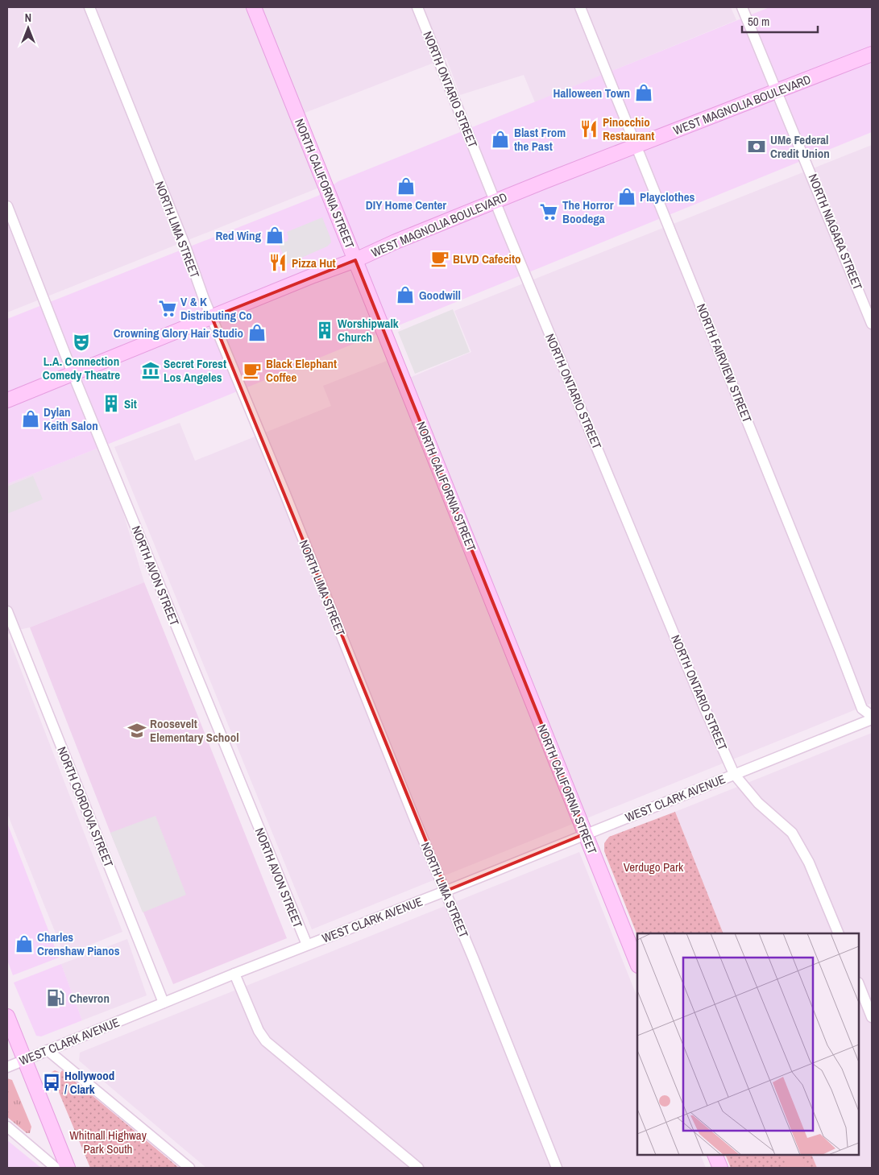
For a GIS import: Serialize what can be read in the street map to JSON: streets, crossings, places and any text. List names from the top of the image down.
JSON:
{
  "streets": {
    "main road": ["WEST MAGNOLIA BOULEVARD", "NORTH CALIFORNIA STREET"],
    "street": [
      "NORTH ONTARIO STREET",
      "NORTH LIMA STREET",
      "NORTH NIAGARA STREET",
      "NORTH FAIRVIEW STREET",
      "NORTH AVON STREET",
      "WEST CLARK AVENUE",
      "NORTH CORDOVA STREET"
    ]
  },
  "crossings": [
    ["NORTH ONTARIO STREET", "WEST MAGNOLIA BOULEVARD"],
    ["NORTH ONTARIO STREET", "WEST CLARK AVENUE"],
    ["WEST MAGNOLIA BOULEVARD", "NORTH CALIFORNIA STREET"],
    ["WEST MAGNOLIA BOULEVARD", "NORTH LIMA STREET"],
    ["WEST MAGNOLIA BOULEVARD", "NORTH NIAGARA STREET"],
    ["WEST MAGNOLIA BOULEVARD", "NORTH FAIRVIEW STREET"],
    ["WEST MAGNOLIA BOULEVARD", "NORTH AVON STREET"],
    ["NORTH CALIFORNIA STREET", "WEST CLARK AVENUE"],
    ["NORTH LIMA STREET", "WEST CLARK AVENUE"],
    ["NORTH FAIRVIEW STREET", "WEST CLARK AVENUE"],
    ["NORTH AVON STREET", "WEST CLARK AVENUE"],
    ["WEST CLARK AVENUE", "NORTH CORDOVA STREET"]
  ],
  "parks": ["Verdugo Park", "Whitnall Highway Park South"],
  "places": {
    "shop": [
      "Halloween Town",
      "Blast From the Past",
      "DIY Home Center",
      "Playclothes",
      "Red Wing",
      "Goodwill",
      "Crowning Glory Hair Studio",
      "Dylan Keith Salon",
      "Charles Crenshaw Pianos"
    ],
    "restaurant": ["Pinocchio Restaurant", "Pizza Hut"],
    "bank": ["UMe Federal Credit Union"],
    "supermarket": ["The Horror Boodega", "V & K Distributing Co"],
    "cafe": ["BLVD Cafecito", "Black Elephant Coffee"],
    "building": ["Worshipwalk Church", "Sit"],
    "theatre": ["L.A. Connection Comedy Theatre"],
    "museum": ["Secret Forest Los Angeles"],
    "school or university": ["Roosevelt Elementary School"],
    "fuel station": ["Chevron"],
    "bus stop": ["Hollywood / Clark"]
  },
  "scale_bar": "50 m",
  "north": "top"
}
